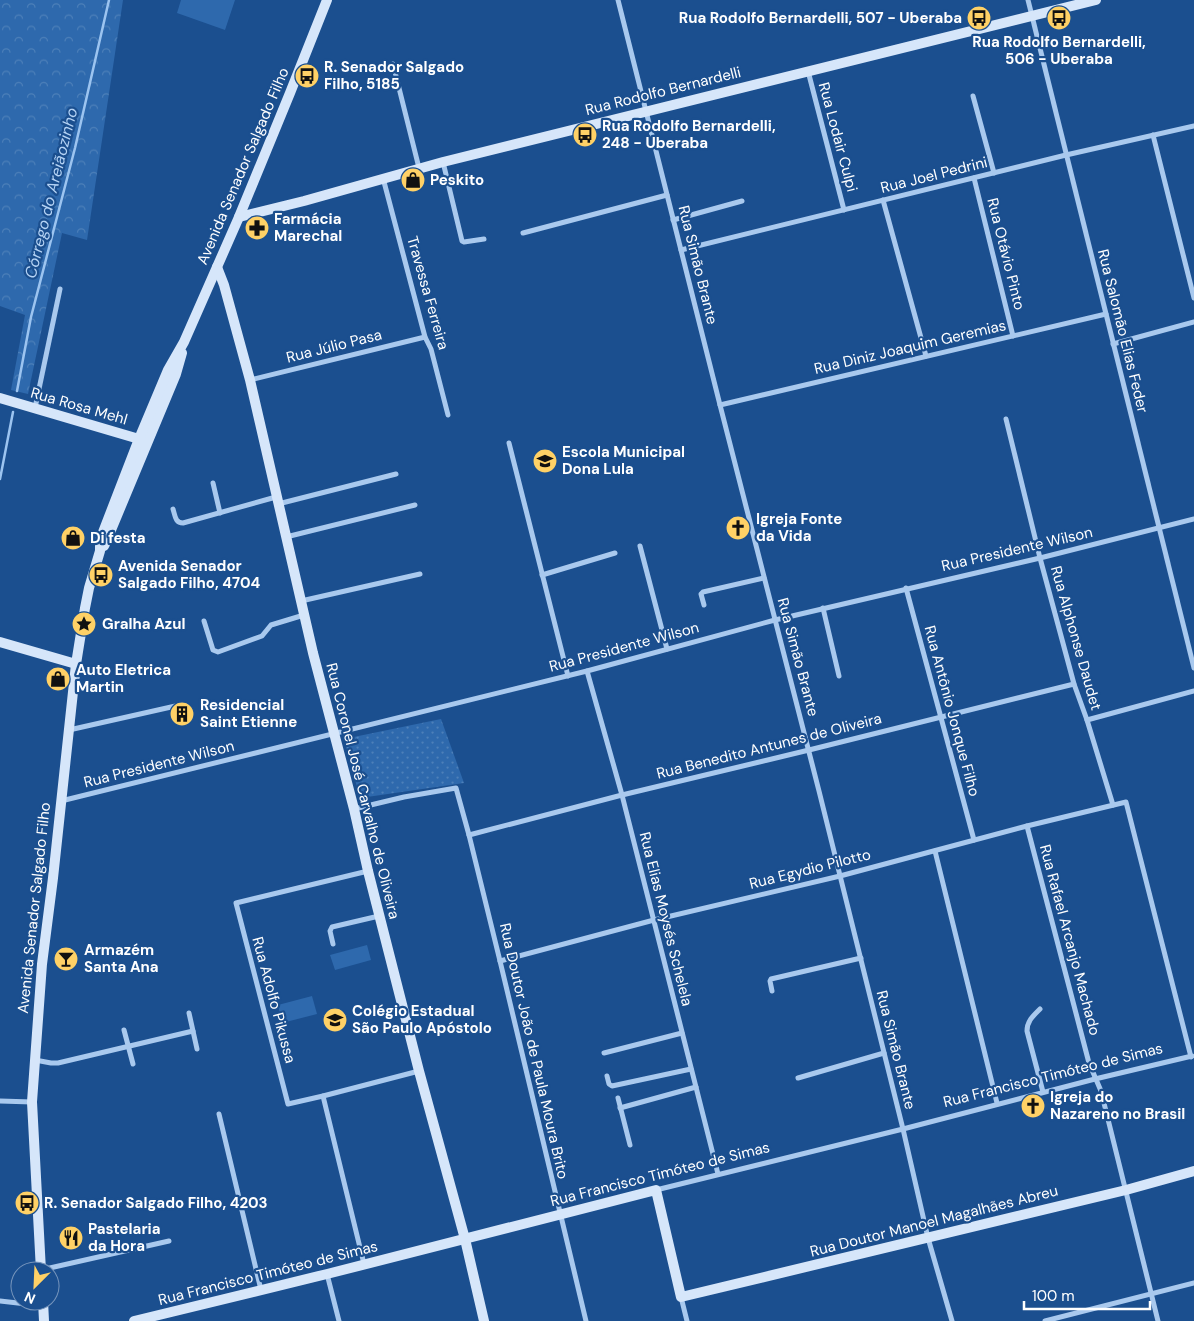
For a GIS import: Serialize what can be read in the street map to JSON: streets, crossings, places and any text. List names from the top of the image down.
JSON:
{
  "streets": {
    "street": [
      "Rua Rodolfo Bernardelli",
      "Rua Lodair Culpi",
      "Avenida Senador Salgado Filho",
      "Rua Joel Pedrini",
      "Rua Otávio Pinto",
      "Rua Simão Brante",
      "Travessa Ferreira",
      "Rua Salomão Elias Feder",
      "Rua Júlio Pasa",
      "Rua Diniz Joaquim Geremias",
      "Rua Rosa Mehl",
      "Rua Presidente Wilson",
      "Rua Alphonse Daudet",
      "Rua Antônio Jonque Filho",
      "Rua Benedito Antunes de Oliveira",
      "Rua Coronel José Carvalho de Oliveira",
      "Rua Egydio Pilotto",
      "Rua Elias Moysés Schelela",
      "Rua Rafael Arcanjo Machado",
      "Rua Adolfo Pikussa",
      "Rua Doutor João de Paula Moura Brito",
      "Rua Francisco Timóteo de Simas",
      "Rua Doutor Manoel Magalhães Abreu"
    ]
  },
  "crossings": [
    ["Rua Rodolfo Bernardelli", "Rua Lodair Culpi"],
    ["Rua Rodolfo Bernardelli", "Avenida Senador Salgado Filho"],
    ["Rua Rodolfo Bernardelli", "Rua Simão Brante"],
    ["Rua Rodolfo Bernardelli", "Travessa Ferreira"],
    ["Rua Rodolfo Bernardelli", "Rua Salomão Elias Feder"],
    ["Rua Lodair Culpi", "Rua Joel Pedrini"],
    ["Avenida Senador Salgado Filho", "Rua Rosa Mehl"],
    ["Avenida Senador Salgado Filho", "Rua Presidente Wilson"],
    ["Avenida Senador Salgado Filho", "Rua Coronel José Carvalho de Oliveira"],
    ["Rua Joel Pedrini", "Rua Otávio Pinto"],
    ["Rua Joel Pedrini", "Rua Simão Brante"],
    ["Rua Joel Pedrini", "Rua Salomão Elias Feder"],
    ["Rua Otávio Pinto", "Rua Diniz Joaquim Geremias"],
    ["Rua Simão Brante", "Rua Diniz Joaquim Geremias"],
    ["Rua Simão Brante", "Rua Presidente Wilson"],
    ["Rua Simão Brante", "Rua Benedito Antunes de Oliveira"],
    ["Rua Simão Brante", "Rua Egydio Pilotto"],
    ["Rua Simão Brante", "Rua Francisco Timóteo de Simas"],
    ["Rua Simão Brante", "Rua Doutor Manoel Magalhães Abreu"],
    ["Travessa Ferreira", "Rua Júlio Pasa"],
    ["Rua Salomão Elias Feder", "Rua Diniz Joaquim Geremias"],
    ["Rua Salomão Elias Feder", "Rua Presidente Wilson"],
    ["Rua Júlio Pasa", "Rua Coronel José Carvalho de Oliveira"],
    ["Rua Presidente Wilson", "Rua Alphonse Daudet"],
    ["Rua Presidente Wilson", "Rua Antônio Jonque Filho"],
    ["Rua Presidente Wilson", "Rua Coronel José Carvalho de Oliveira"],
    ["Rua Presidente Wilson", "Rua Elias Moysés Schelela"],
    ["Rua Alphonse Daudet", "Rua Benedito Antunes de Oliveira"],
    ["Rua Alphonse Daudet", "Rua Egydio Pilotto"],
    ["Rua Antônio Jonque Filho", "Rua Benedito Antunes de Oliveira"],
    ["Rua Antônio Jonque Filho", "Rua Egydio Pilotto"],
    ["Rua Benedito Antunes de Oliveira", "Rua Elias Moysés Schelela"],
    ["Rua Benedito Antunes de Oliveira", "Rua Doutor João de Paula Moura Brito"],
    ["Rua Coronel José Carvalho de Oliveira", "Rua Adolfo Pikussa"],
    ["Rua Coronel José Carvalho de Oliveira", "Rua Doutor João de Paula Moura Brito"],
    ["Rua Coronel José Carvalho de Oliveira", "Rua Francisco Timóteo de Simas"],
    ["Rua Egydio Pilotto", "Rua Elias Moysés Schelela"],
    ["Rua Egydio Pilotto", "Rua Rafael Arcanjo Machado"],
    ["Rua Egydio Pilotto", "Rua Doutor João de Paula Moura Brito"],
    ["Rua Egydio Pilotto", "Rua Francisco Timóteo de Simas"],
    ["Rua Elias Moysés Schelela", "Rua Francisco Timóteo de Simas"],
    ["Rua Rafael Arcanjo Machado", "Rua Francisco Timóteo de Simas"],
    ["Rua Rafael Arcanjo Machado", "Rua Doutor Manoel Magalhães Abreu"],
    ["Rua Doutor João de Paula Moura Brito", "Rua Francisco Timóteo de Simas"]
  ],
  "water": ["Córrego do Areiãozinho"],
  "places": {
    "bus stop": [
      "Rua Rodolfo Bernardelli, 507 - Uberaba",
      "Rua Rodolfo Bernardelli, 506 - Uberaba",
      "R. Senador Salgado Filho, 5185",
      "Rua Rodolfo Bernardelli, 248 - Uberaba",
      "Avenida Senador Salgado Filho, 4704",
      "R. Senador Salgado Filho, 4203"
    ],
    "shop": ["Peskito", "Di festa", "Auto Eletrica Martin"],
    "pharmacy": ["Farmácia Marechal"],
    "school or university": ["Escola Municipal Dona Lula", "Colégio Estadual São Paulo Apóstolo"],
    "church": ["Igreja Fonte da Vida", "Igreja do Nazareno no Brasil"],
    "place": ["Gralha Azul"],
    "building": ["Residencial Saint Etienne"],
    "bar": ["Armazém Santa Ana"],
    "restaurant": ["Pastelaria da Hora"]
  },
  "scale_bar": "100 m",
  "north": "bottom left"
}
